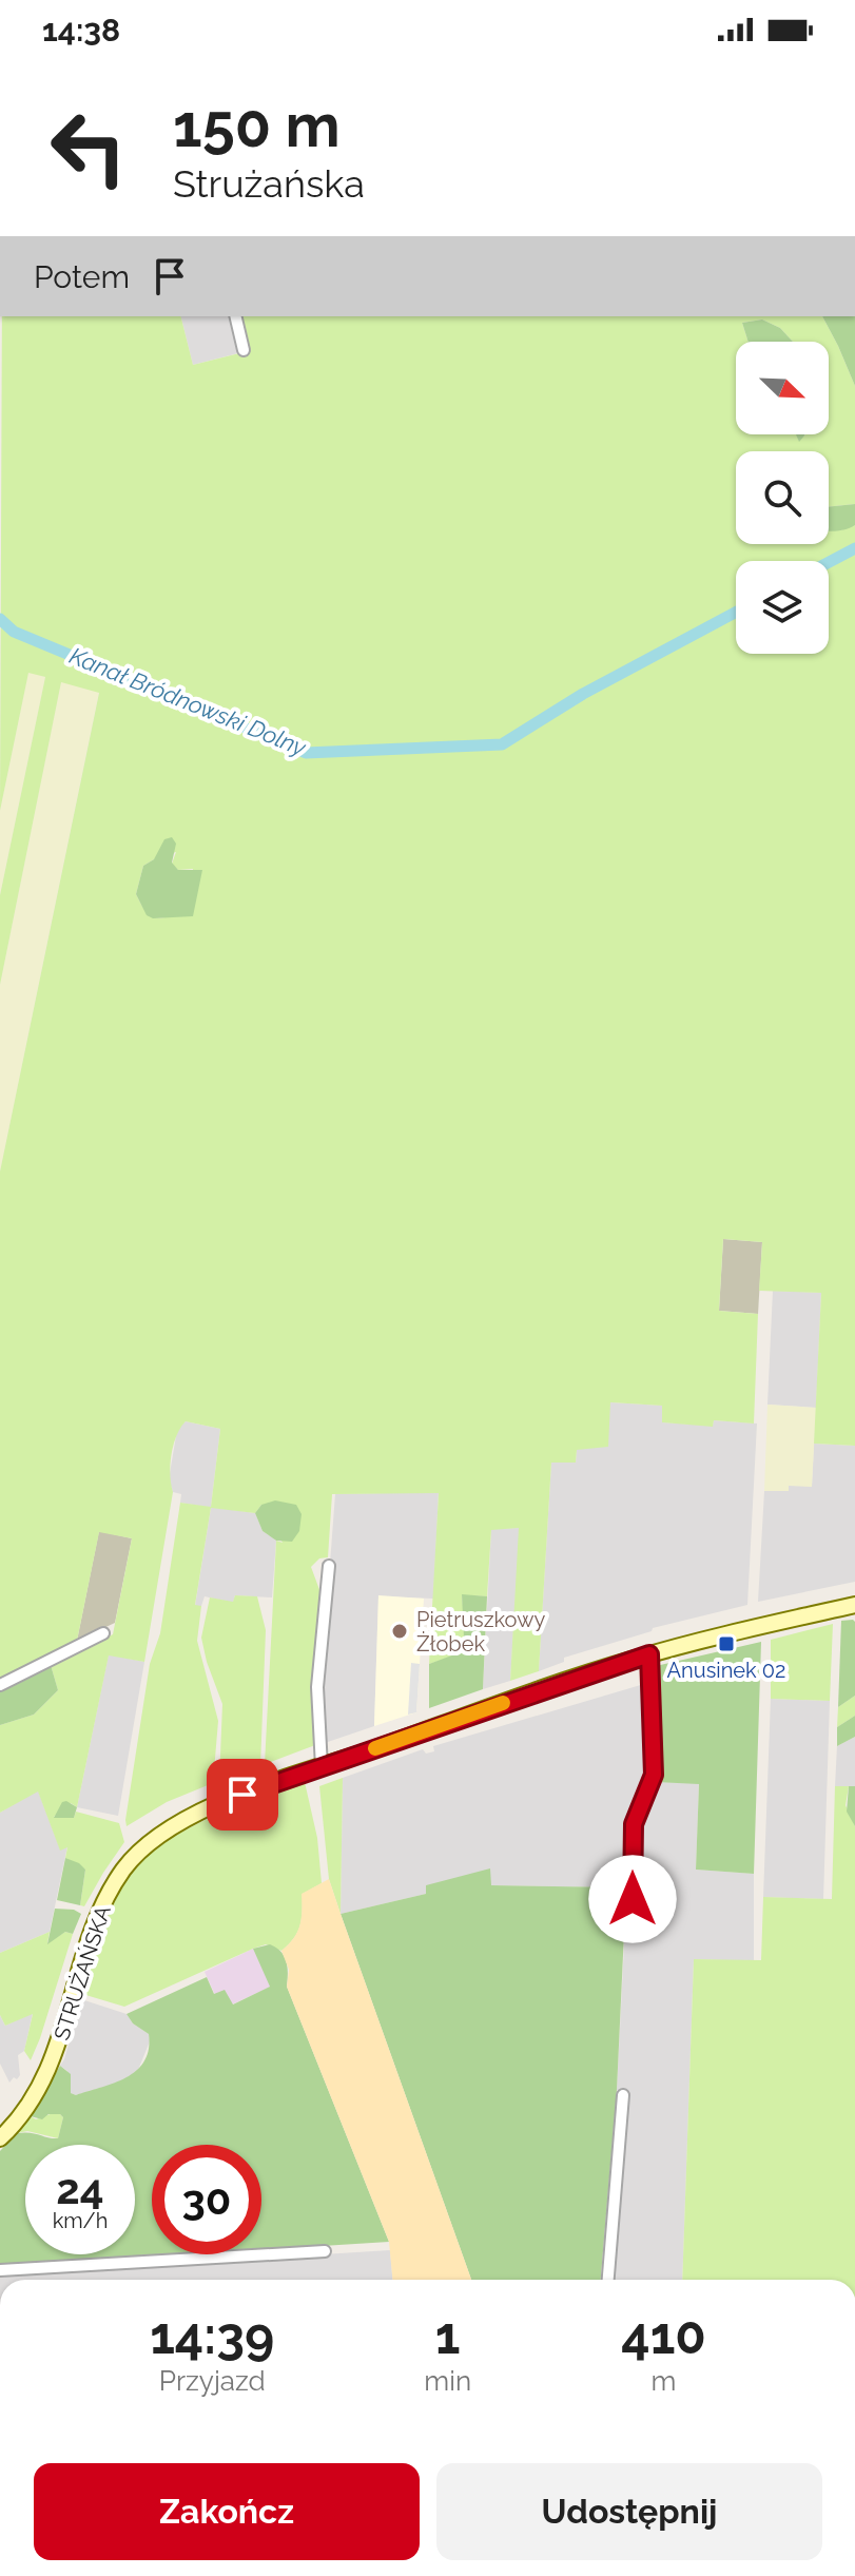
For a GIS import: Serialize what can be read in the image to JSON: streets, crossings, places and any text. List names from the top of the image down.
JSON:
{
  "streets": {
    "main road": ["STRUŻAŃSKA"]
  },
  "water": ["Kanał Bródnowski Dolny"],
  "places": {
    "other": ["Pietruszkowy Żłobek"],
    "transit": ["Anusinek 02"]
  },
  "north": "bottom right",
  "page": {
    "status": "14:38",
    "turn": ["150 m", "Strużańska"],
    "then": "Potem",
    "speed": "24 km/h",
    "limit": "30",
    "eta": [
      "14:39",
      "Przyjazd",
      "1",
      "min",
      "410",
      "m"
    ],
    "buttons": ["Zakończ", "Udostępnij"]
  }
}
